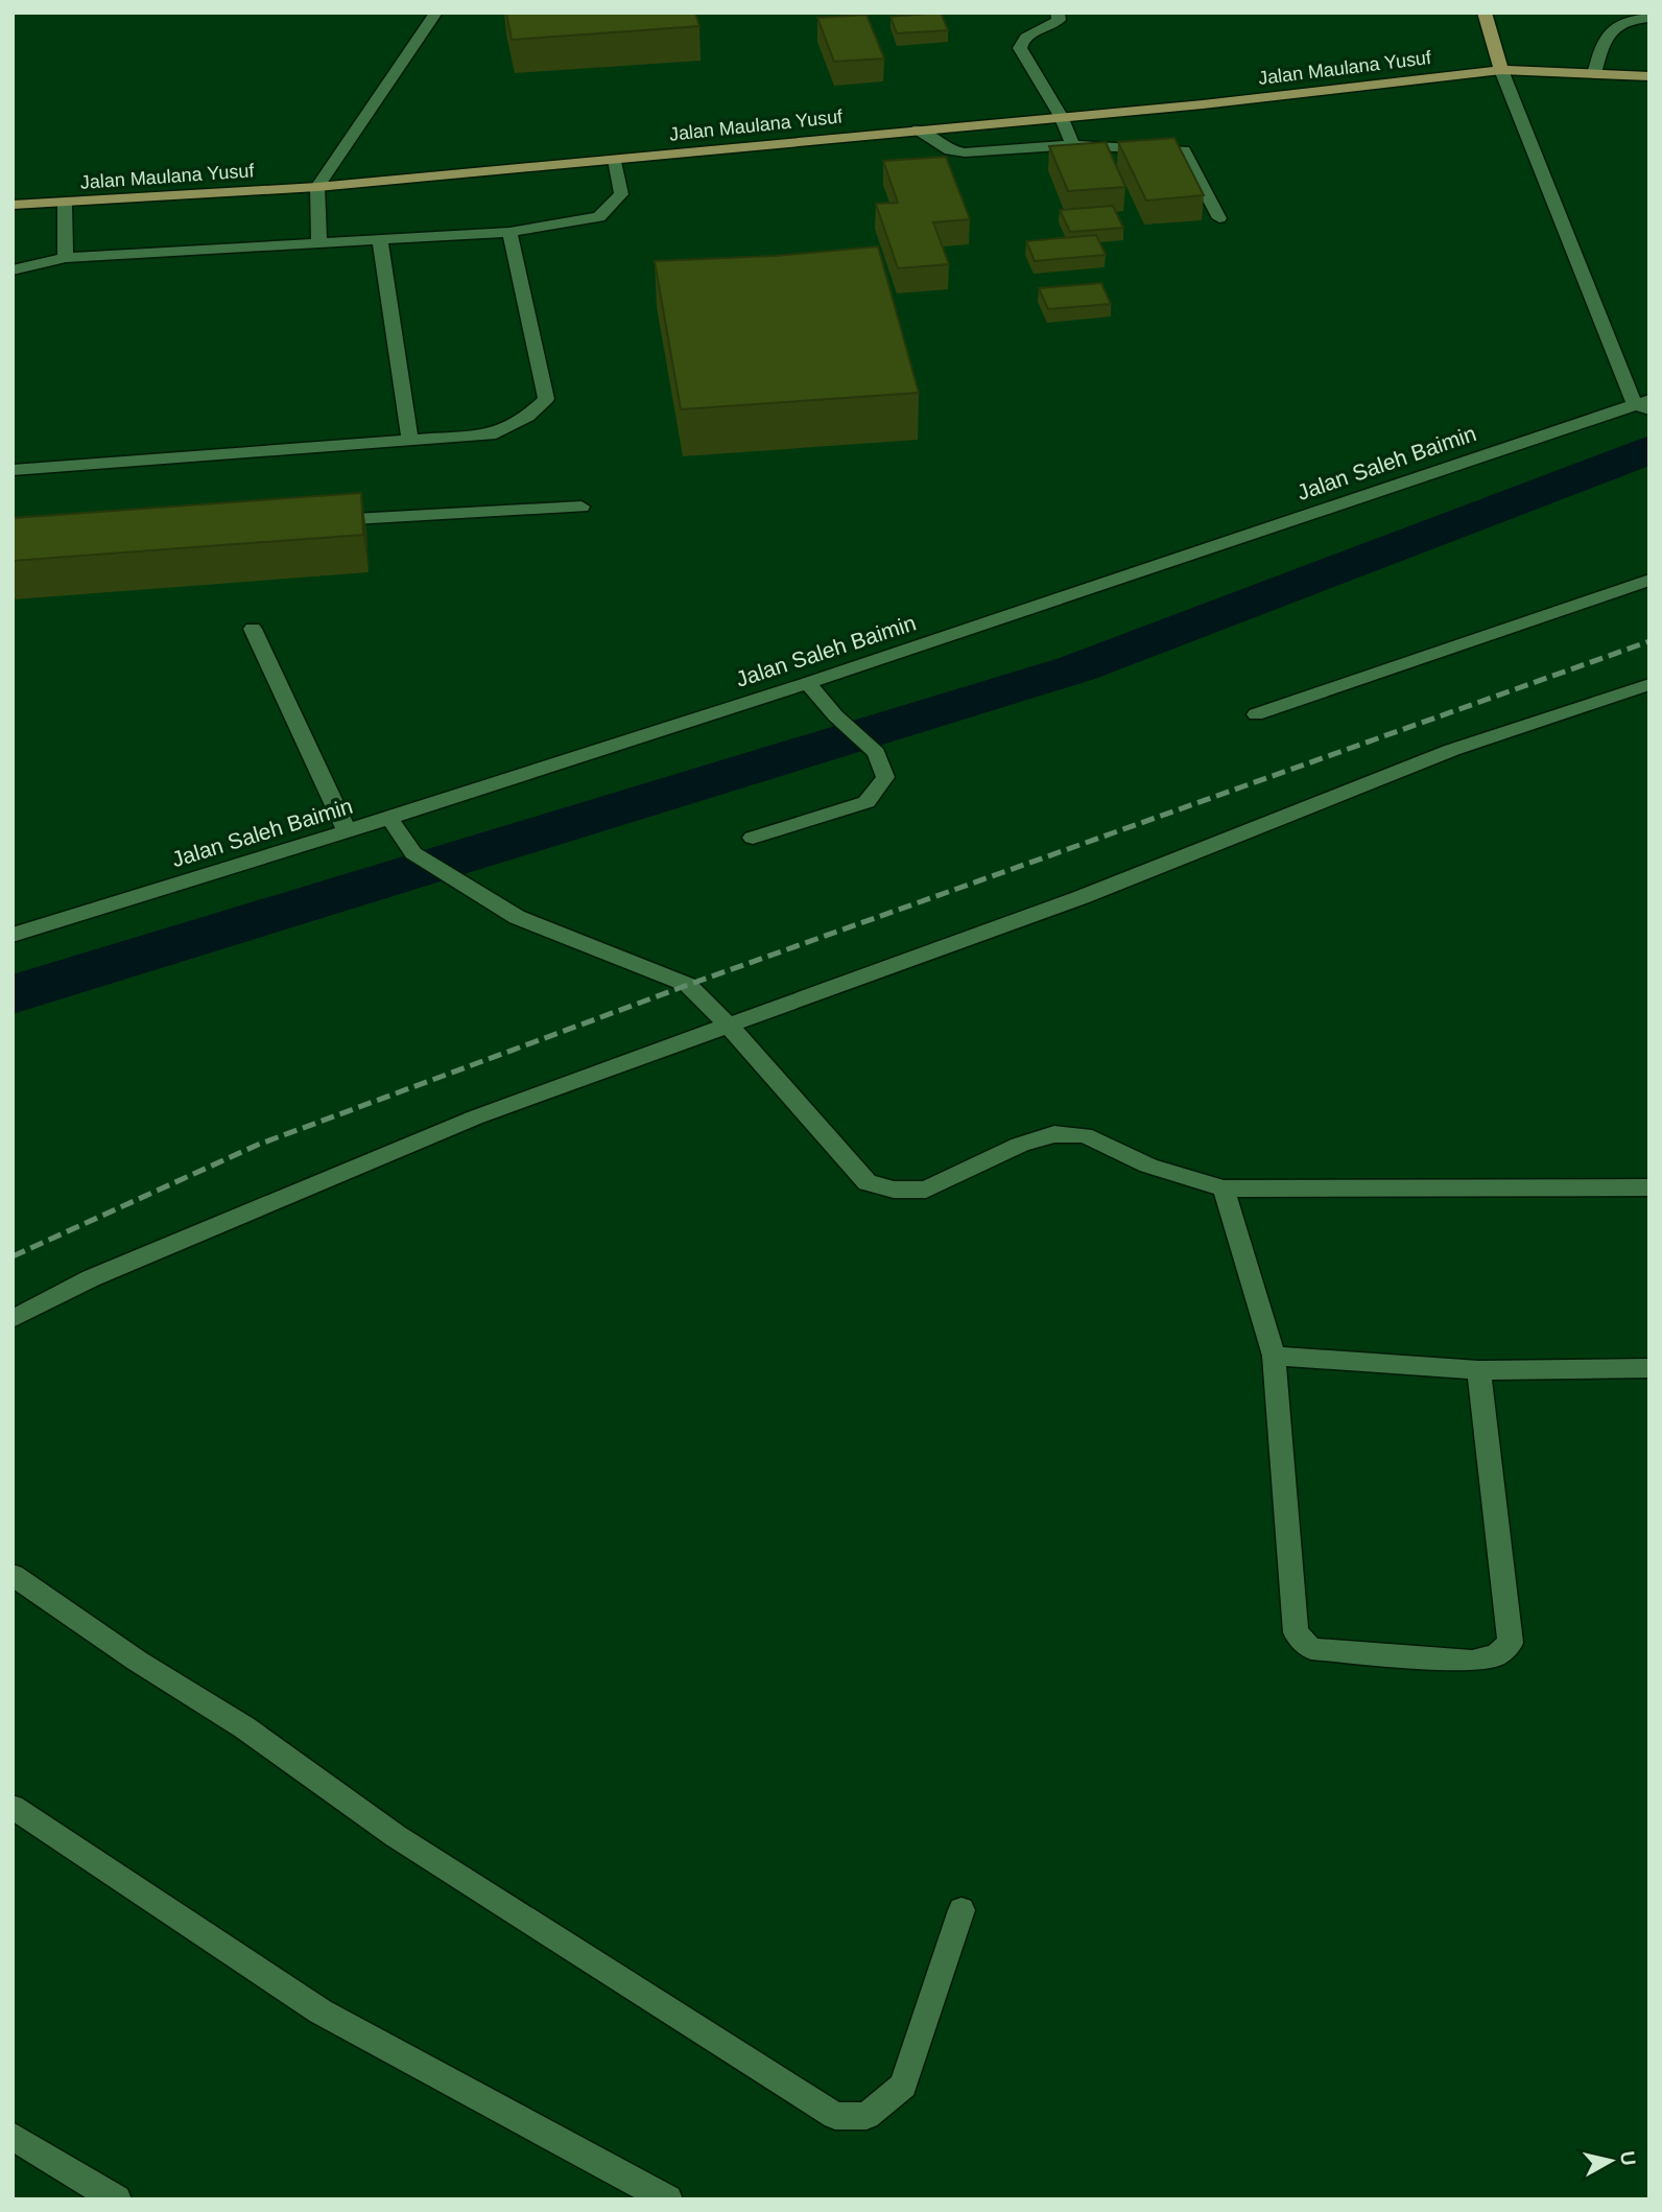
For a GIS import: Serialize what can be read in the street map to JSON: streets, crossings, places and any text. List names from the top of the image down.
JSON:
{
  "streets": {
    "main road": ["Jalan Maulana Yusuf"],
    "street": ["Jalan Saleh Baimin"]
  },
  "north": "right"
}
